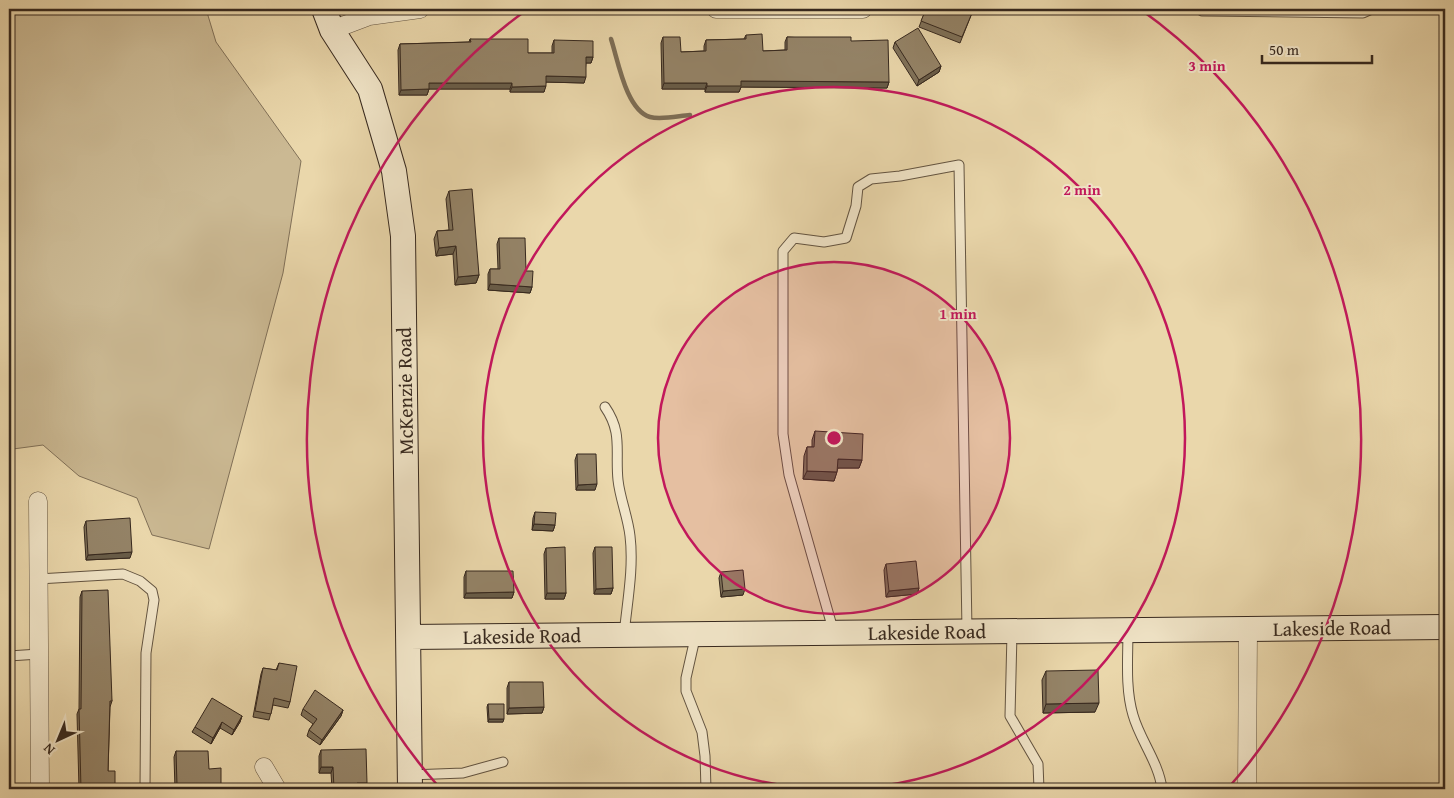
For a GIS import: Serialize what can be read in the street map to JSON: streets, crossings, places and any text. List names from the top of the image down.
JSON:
{
  "streets": {
    "street": ["McKenzie Road", "Lakeside Road"]
  },
  "crossings": [
    ["McKenzie Road", "Lakeside Road"]
  ],
  "scale_bar": "50 m",
  "north": "bottom left",
  "rings": ["3 min", "2 min", "1 min"]
}
